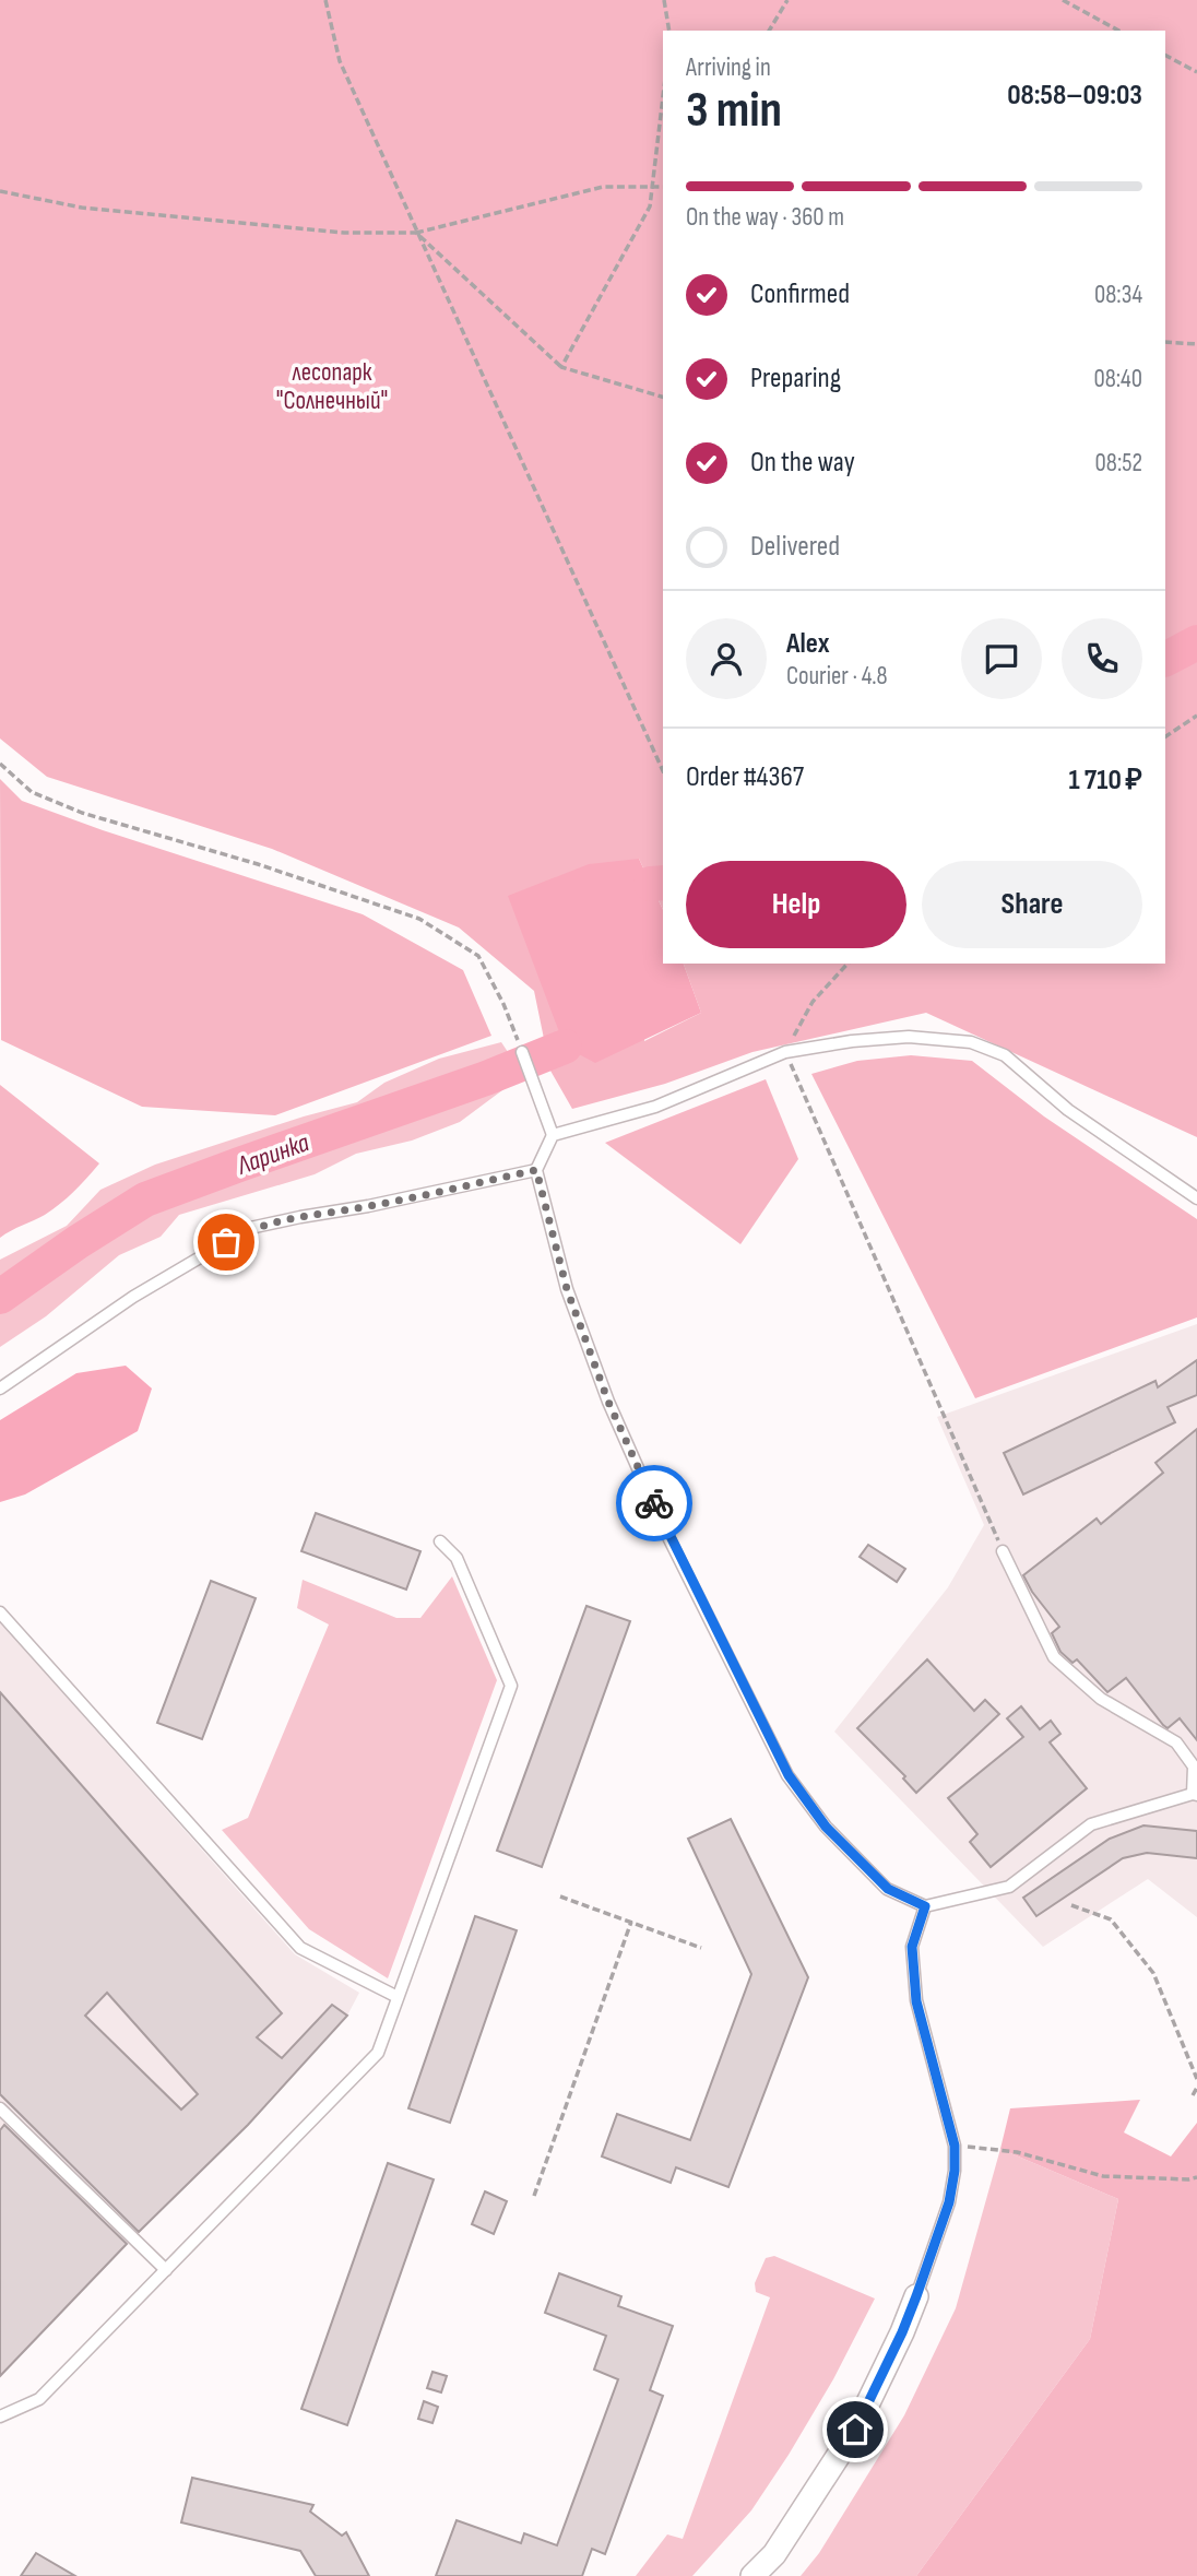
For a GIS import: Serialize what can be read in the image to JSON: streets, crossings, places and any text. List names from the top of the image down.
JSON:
{
  "water": ["Ларинка"],
  "parks": ["лесопарк \"Солнечный\""],
  "page": {
    "heading": ["3 min", "Arriving in", "08:58–09:03"],
    "panel": [
      "Alex",
      "Courier · 4.8",
      "Order #4367",
      "1 710 ₽"
    ],
    "bar": "On the way · 360 m",
    "list": [
      ["Confirmed", "08:34"],
      ["Preparing", "08:40"],
      ["On the way", "08:52"],
      "Delivered"
    ],
    "buttons": ["Help", "Share"]
  }
}
